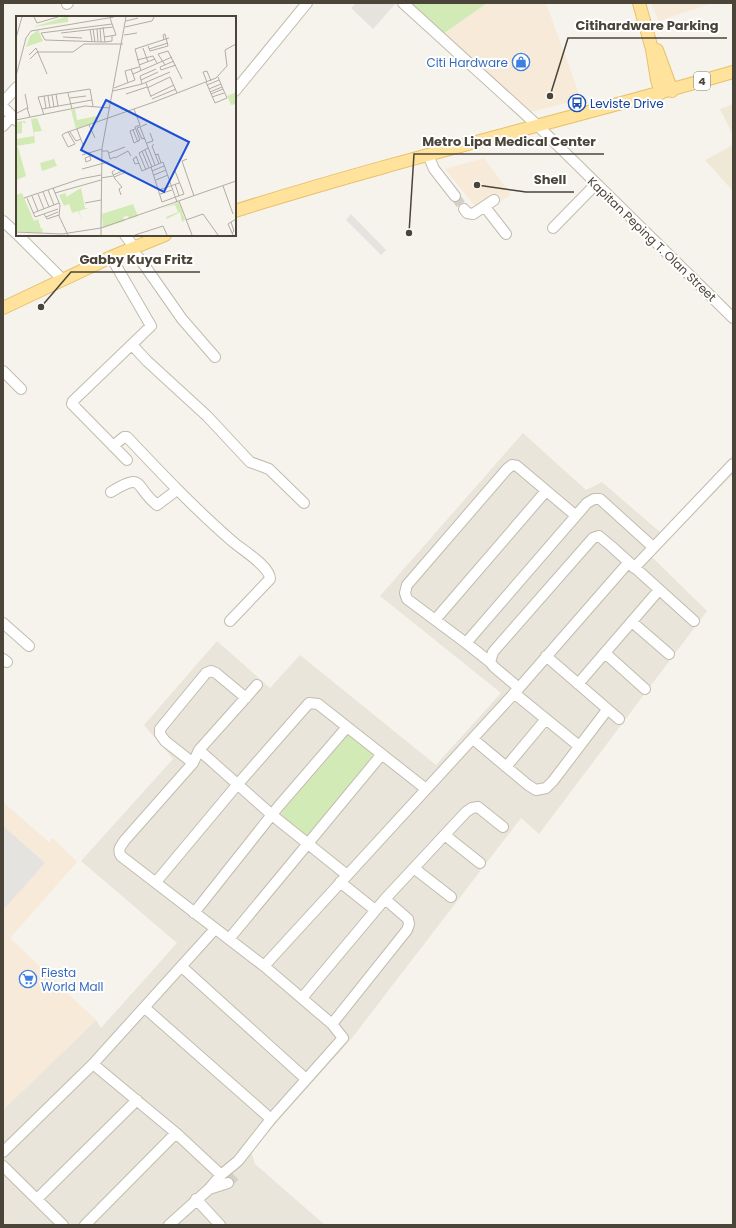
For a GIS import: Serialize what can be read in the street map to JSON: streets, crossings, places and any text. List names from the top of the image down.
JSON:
{
  "streets": {
    "main road": ["4"],
    "street": ["Kapitan Peping T. Olan Street"]
  },
  "crossings": [
    ["4", "Kapitan Peping T. Olan Street"]
  ],
  "places": {
    "shop": ["Citi Hardware"],
    "other": [
      "Citihardware Parking",
      "Shell",
      "Metro Lipa Medical Center",
      "Gabby Kuya Fritz"
    ],
    "bus stop": ["Leviste Drive"],
    "supermarket": ["Fiesta World Mall"]
  }
}
